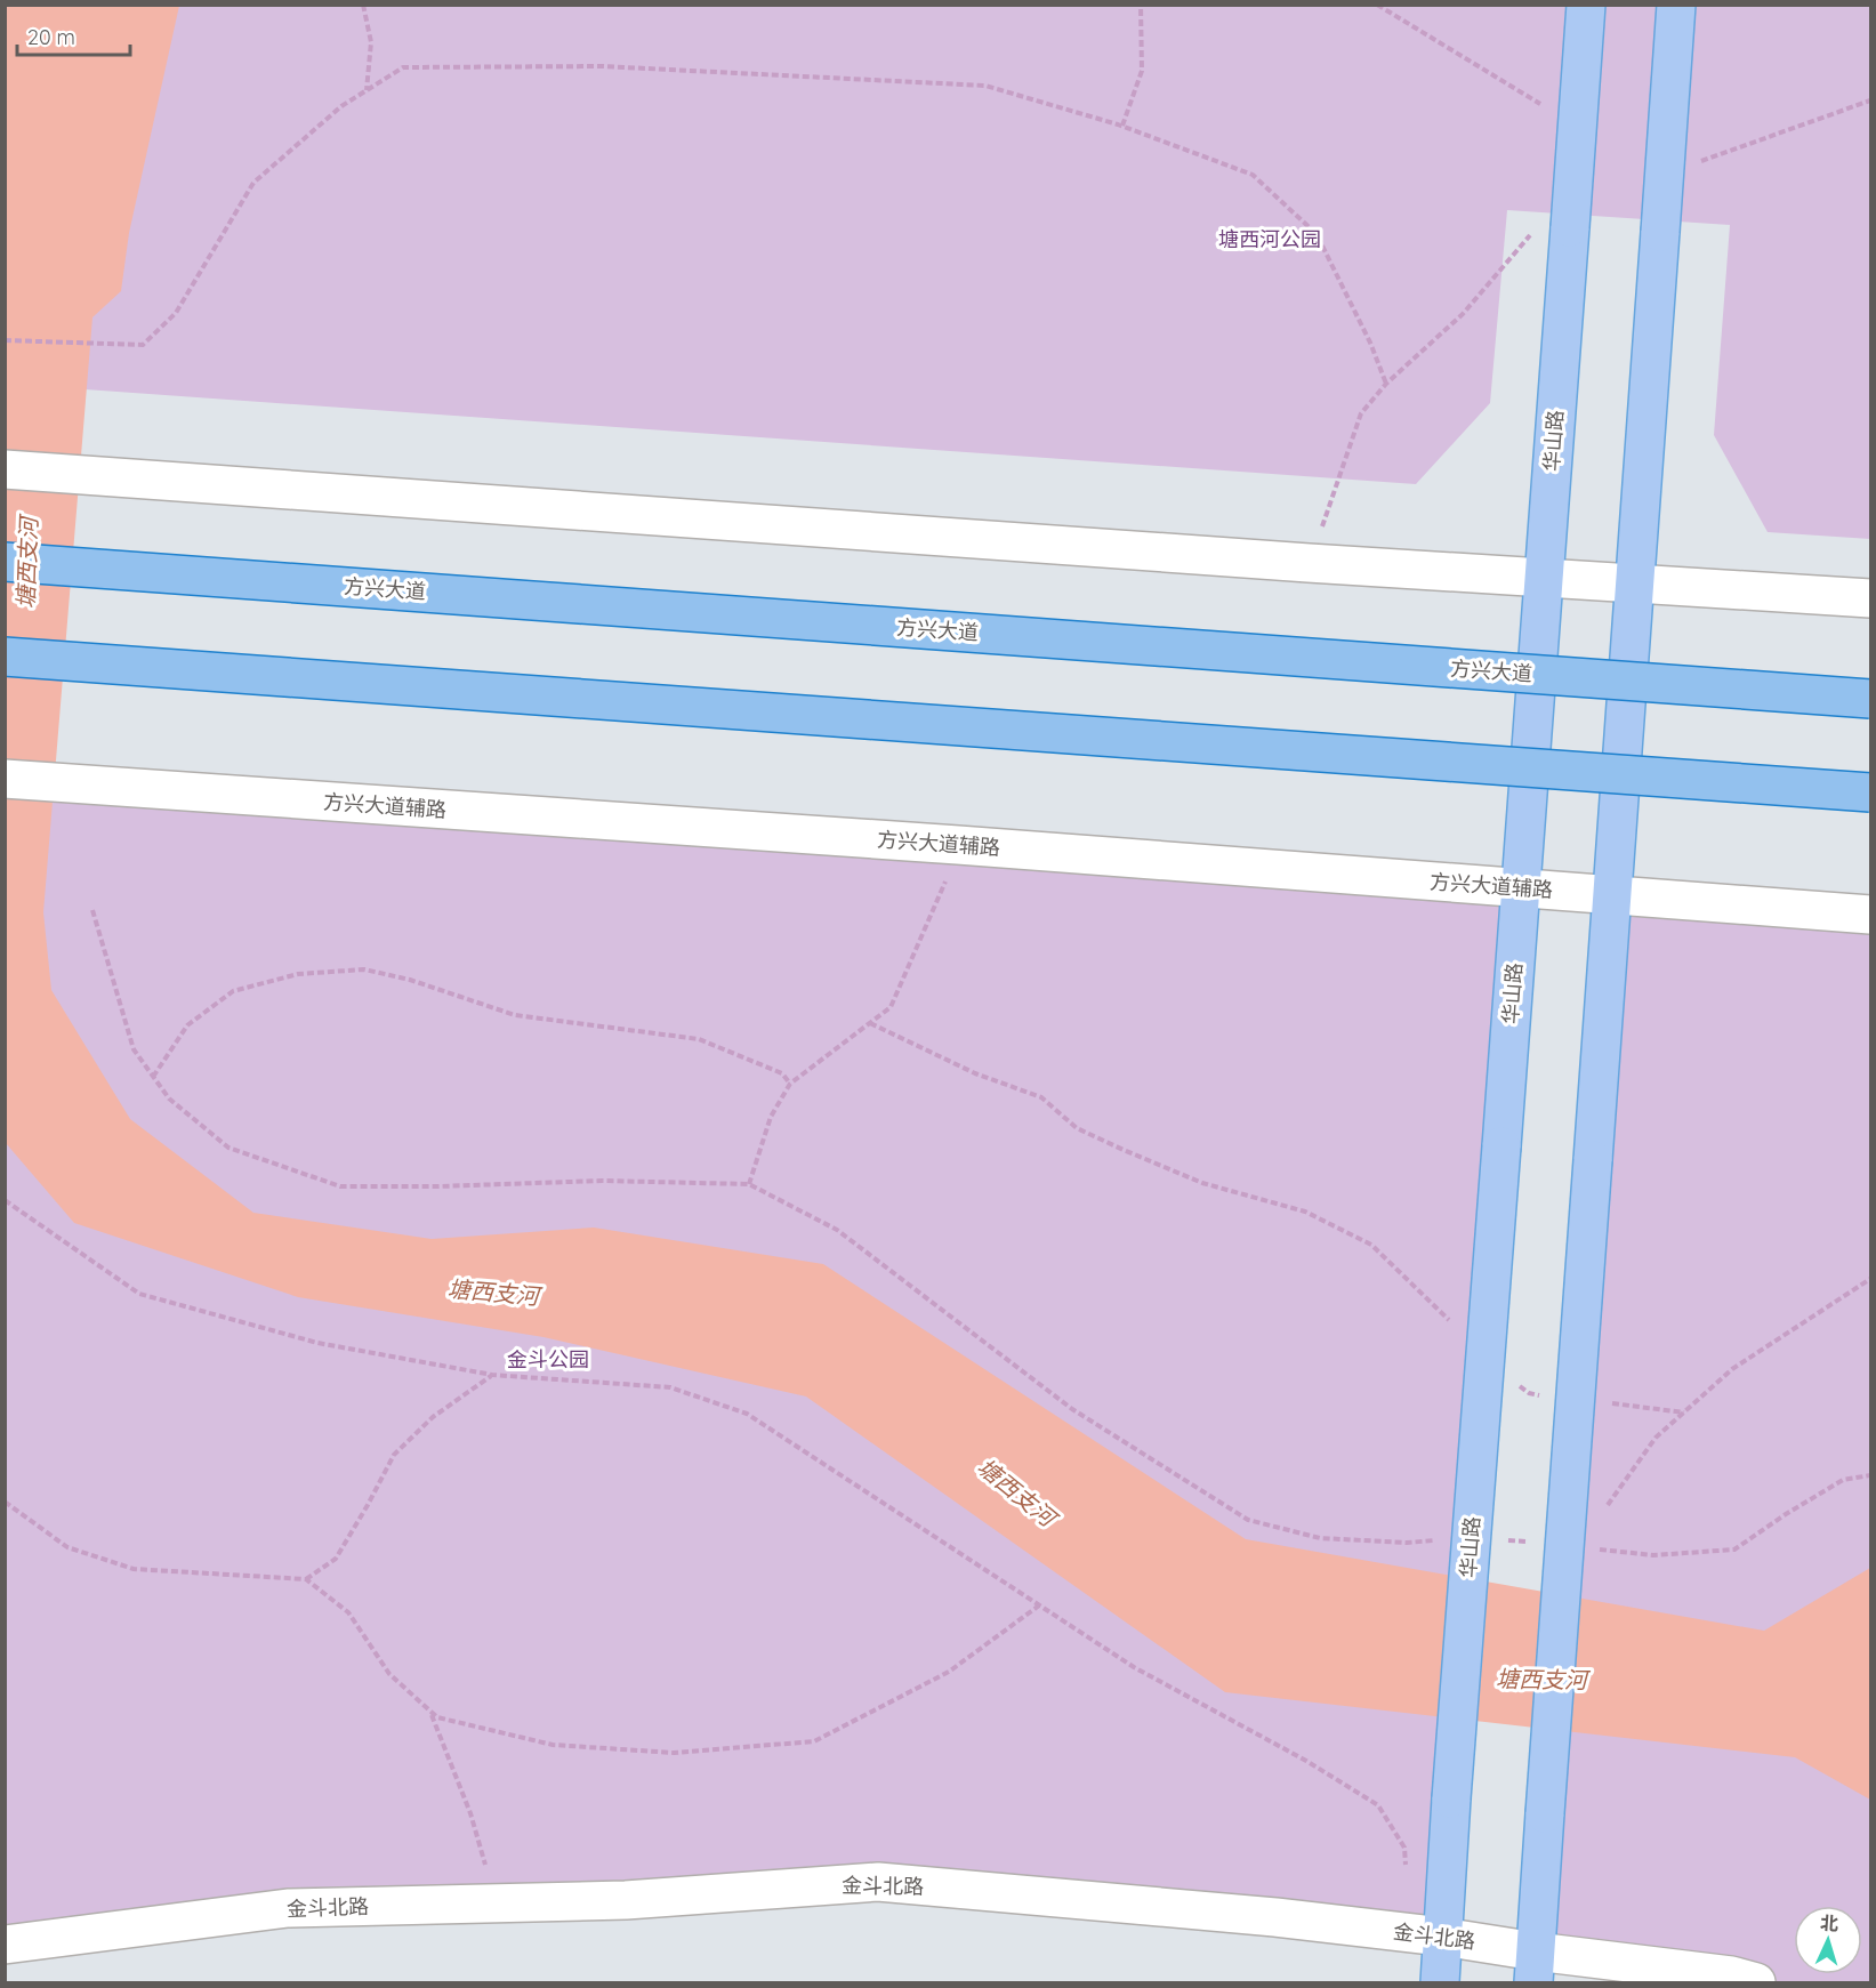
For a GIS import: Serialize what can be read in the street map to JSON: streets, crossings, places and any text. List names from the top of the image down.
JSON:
{
  "streets": {
    "highway": ["方兴大道"],
    "main road": ["华山路"],
    "street": ["方兴大道辅路", "金斗北路"]
  },
  "crossings": [
    ["华山路", "方兴大道辅路"],
    ["华山路", "金斗北路"]
  ],
  "water": ["塘西支河"],
  "parks": ["塘西河公园", "金斗公园"],
  "scale_bar": "20 m",
  "north": "top"
}
